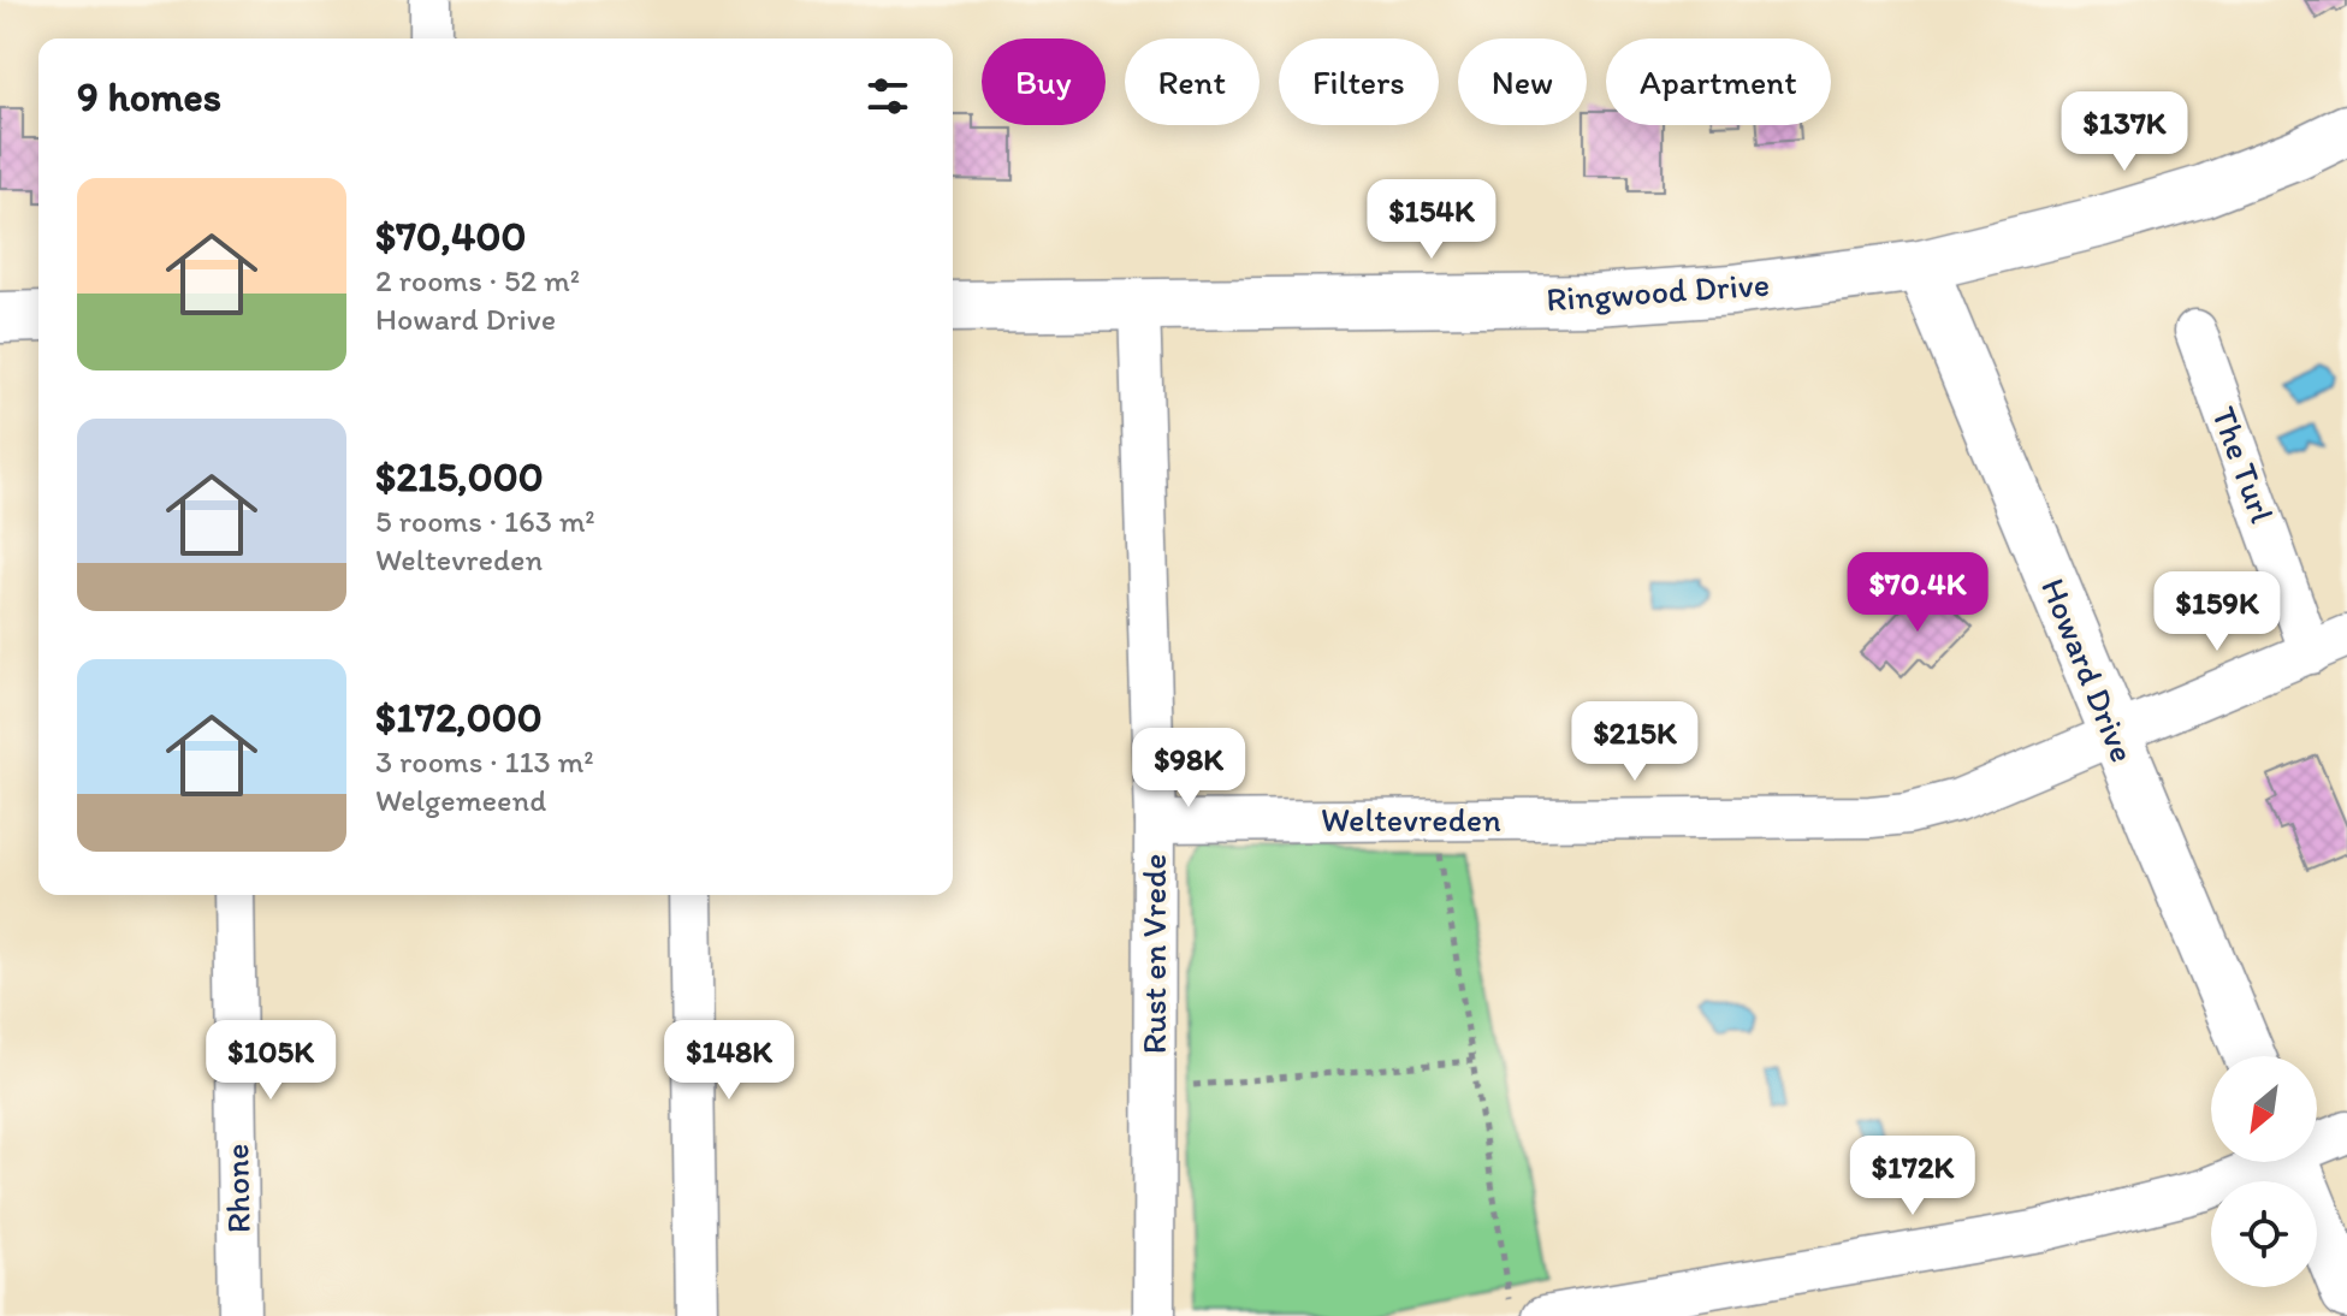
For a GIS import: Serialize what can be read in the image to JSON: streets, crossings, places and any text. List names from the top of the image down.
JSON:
{
  "streets": {
    "street": [
      "Ringwood Drive",
      "The Turl",
      "Howard Drive",
      "Weltevreden",
      "Rust en Vrede",
      "Rhone"
    ]
  },
  "crossings": [
    ["Ringwood Drive", "Howard Drive"],
    ["Ringwood Drive", "Rust en Vrede"],
    ["The Turl", "Weltevreden"],
    ["Howard Drive", "Weltevreden"],
    ["Weltevreden", "Rust en Vrede"]
  ],
  "north": "bottom left",
  "page": {
    "chip": [
      "Buy",
      "Rent",
      "Filters",
      "New",
      "Apartment"
    ],
    "heading": "9 homes",
    "price": [
      "$137K",
      "$154K",
      "$70.4K",
      "$159K",
      "$215K",
      "$98K",
      "$105K",
      "$148K",
      "$172K"
    ],
    "list": [
      {
        "name": "$70,400",
        "note": "2 rooms · 52 m² · Howard Drive"
      },
      {
        "name": "$215,000",
        "note": "5 rooms · 163 m² · Weltevreden"
      },
      {
        "name": "$172,000",
        "note": "3 rooms · 113 m² · Welgemeend"
      }
    ]
  }
}
